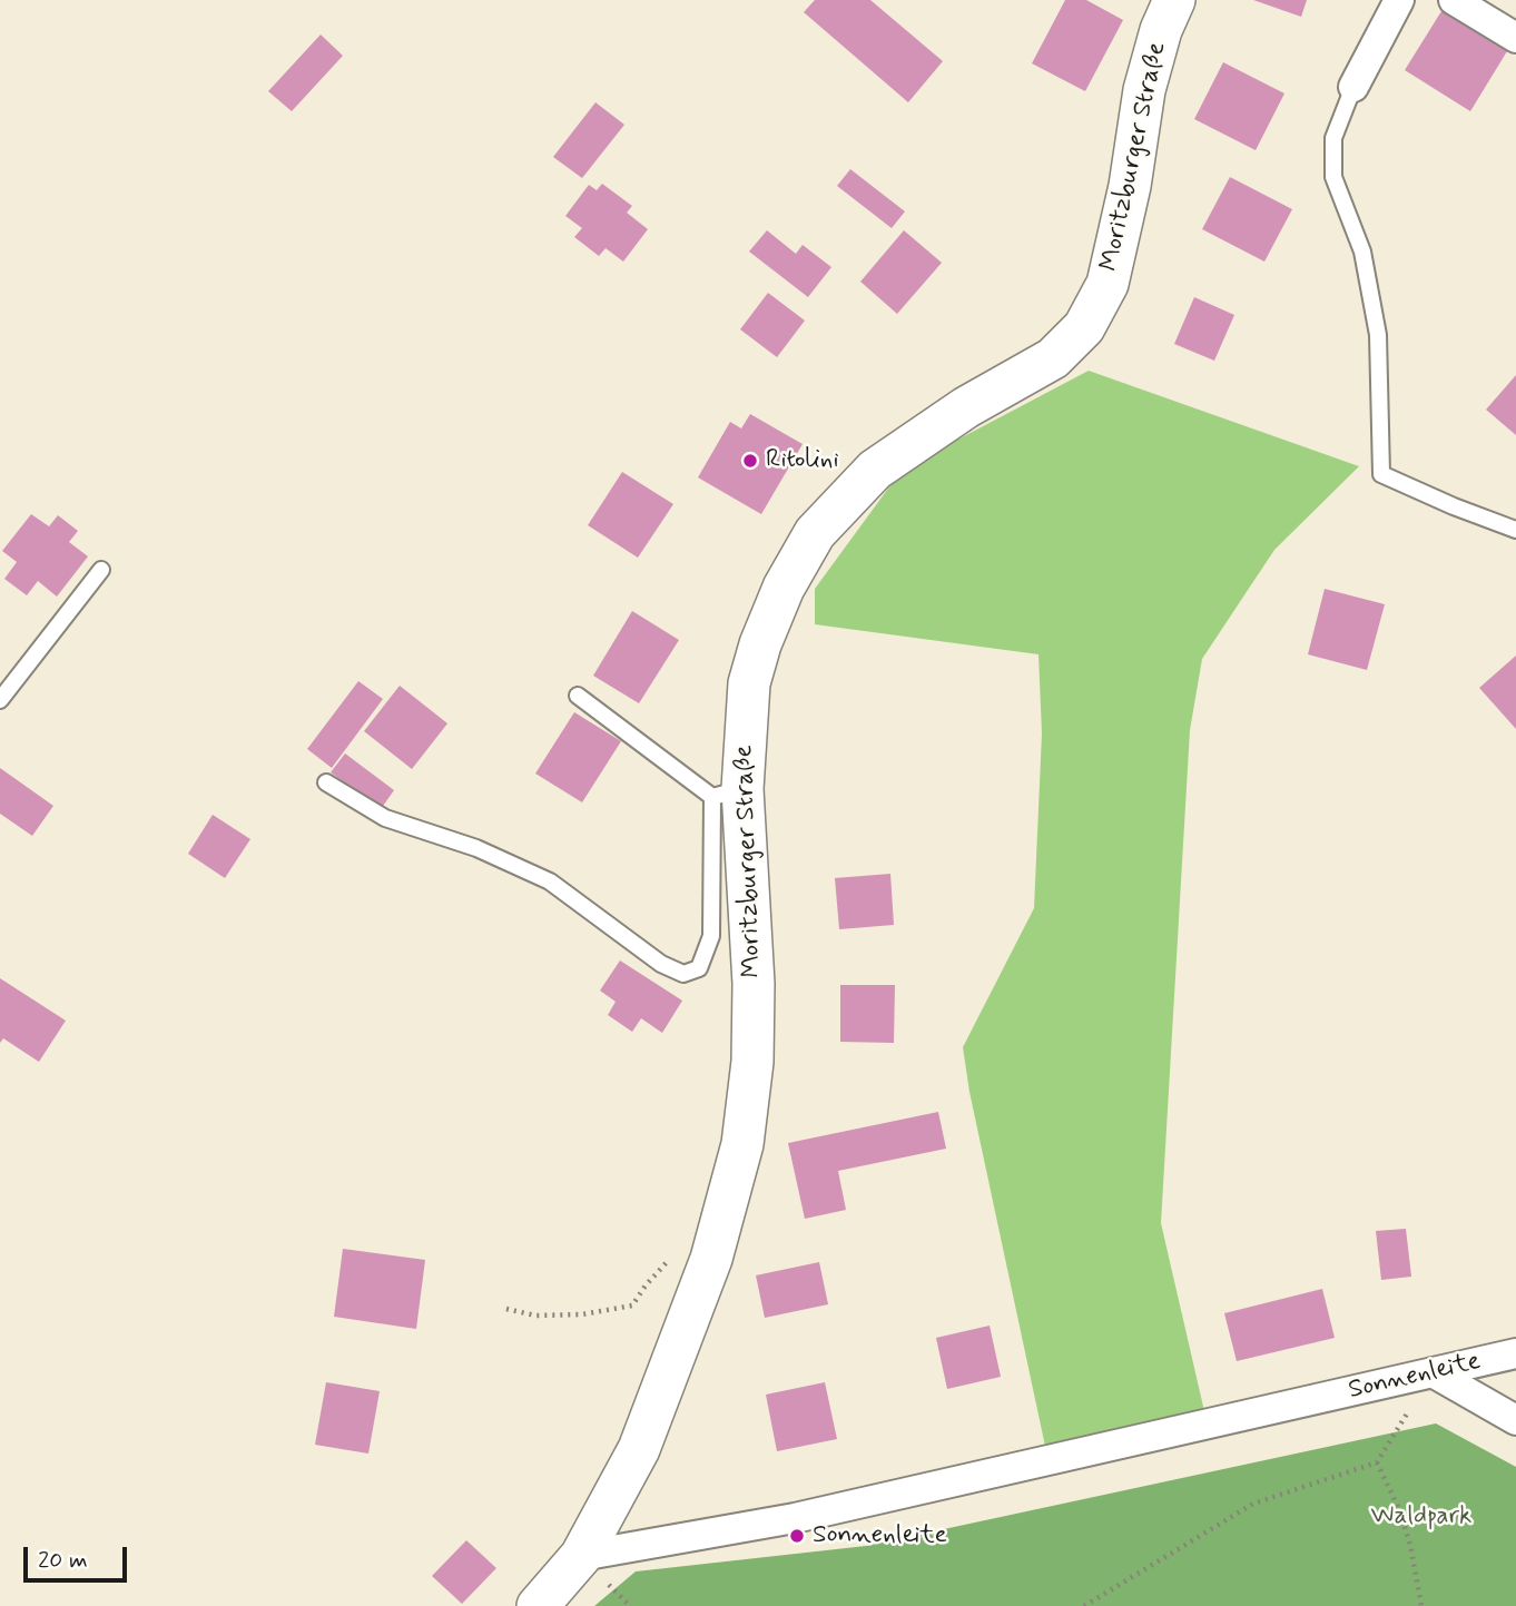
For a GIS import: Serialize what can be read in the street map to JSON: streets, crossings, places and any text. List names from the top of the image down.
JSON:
{
  "streets": {
    "street": ["Moritzburger Straße", "Sonnenleite"]
  },
  "crossings": [
    ["Moritzburger Straße", "Sonnenleite"]
  ],
  "parks": ["Waldpark"],
  "places": ["Ritolini", "Sonnenleite"],
  "scale_bar": "20 m"
}
